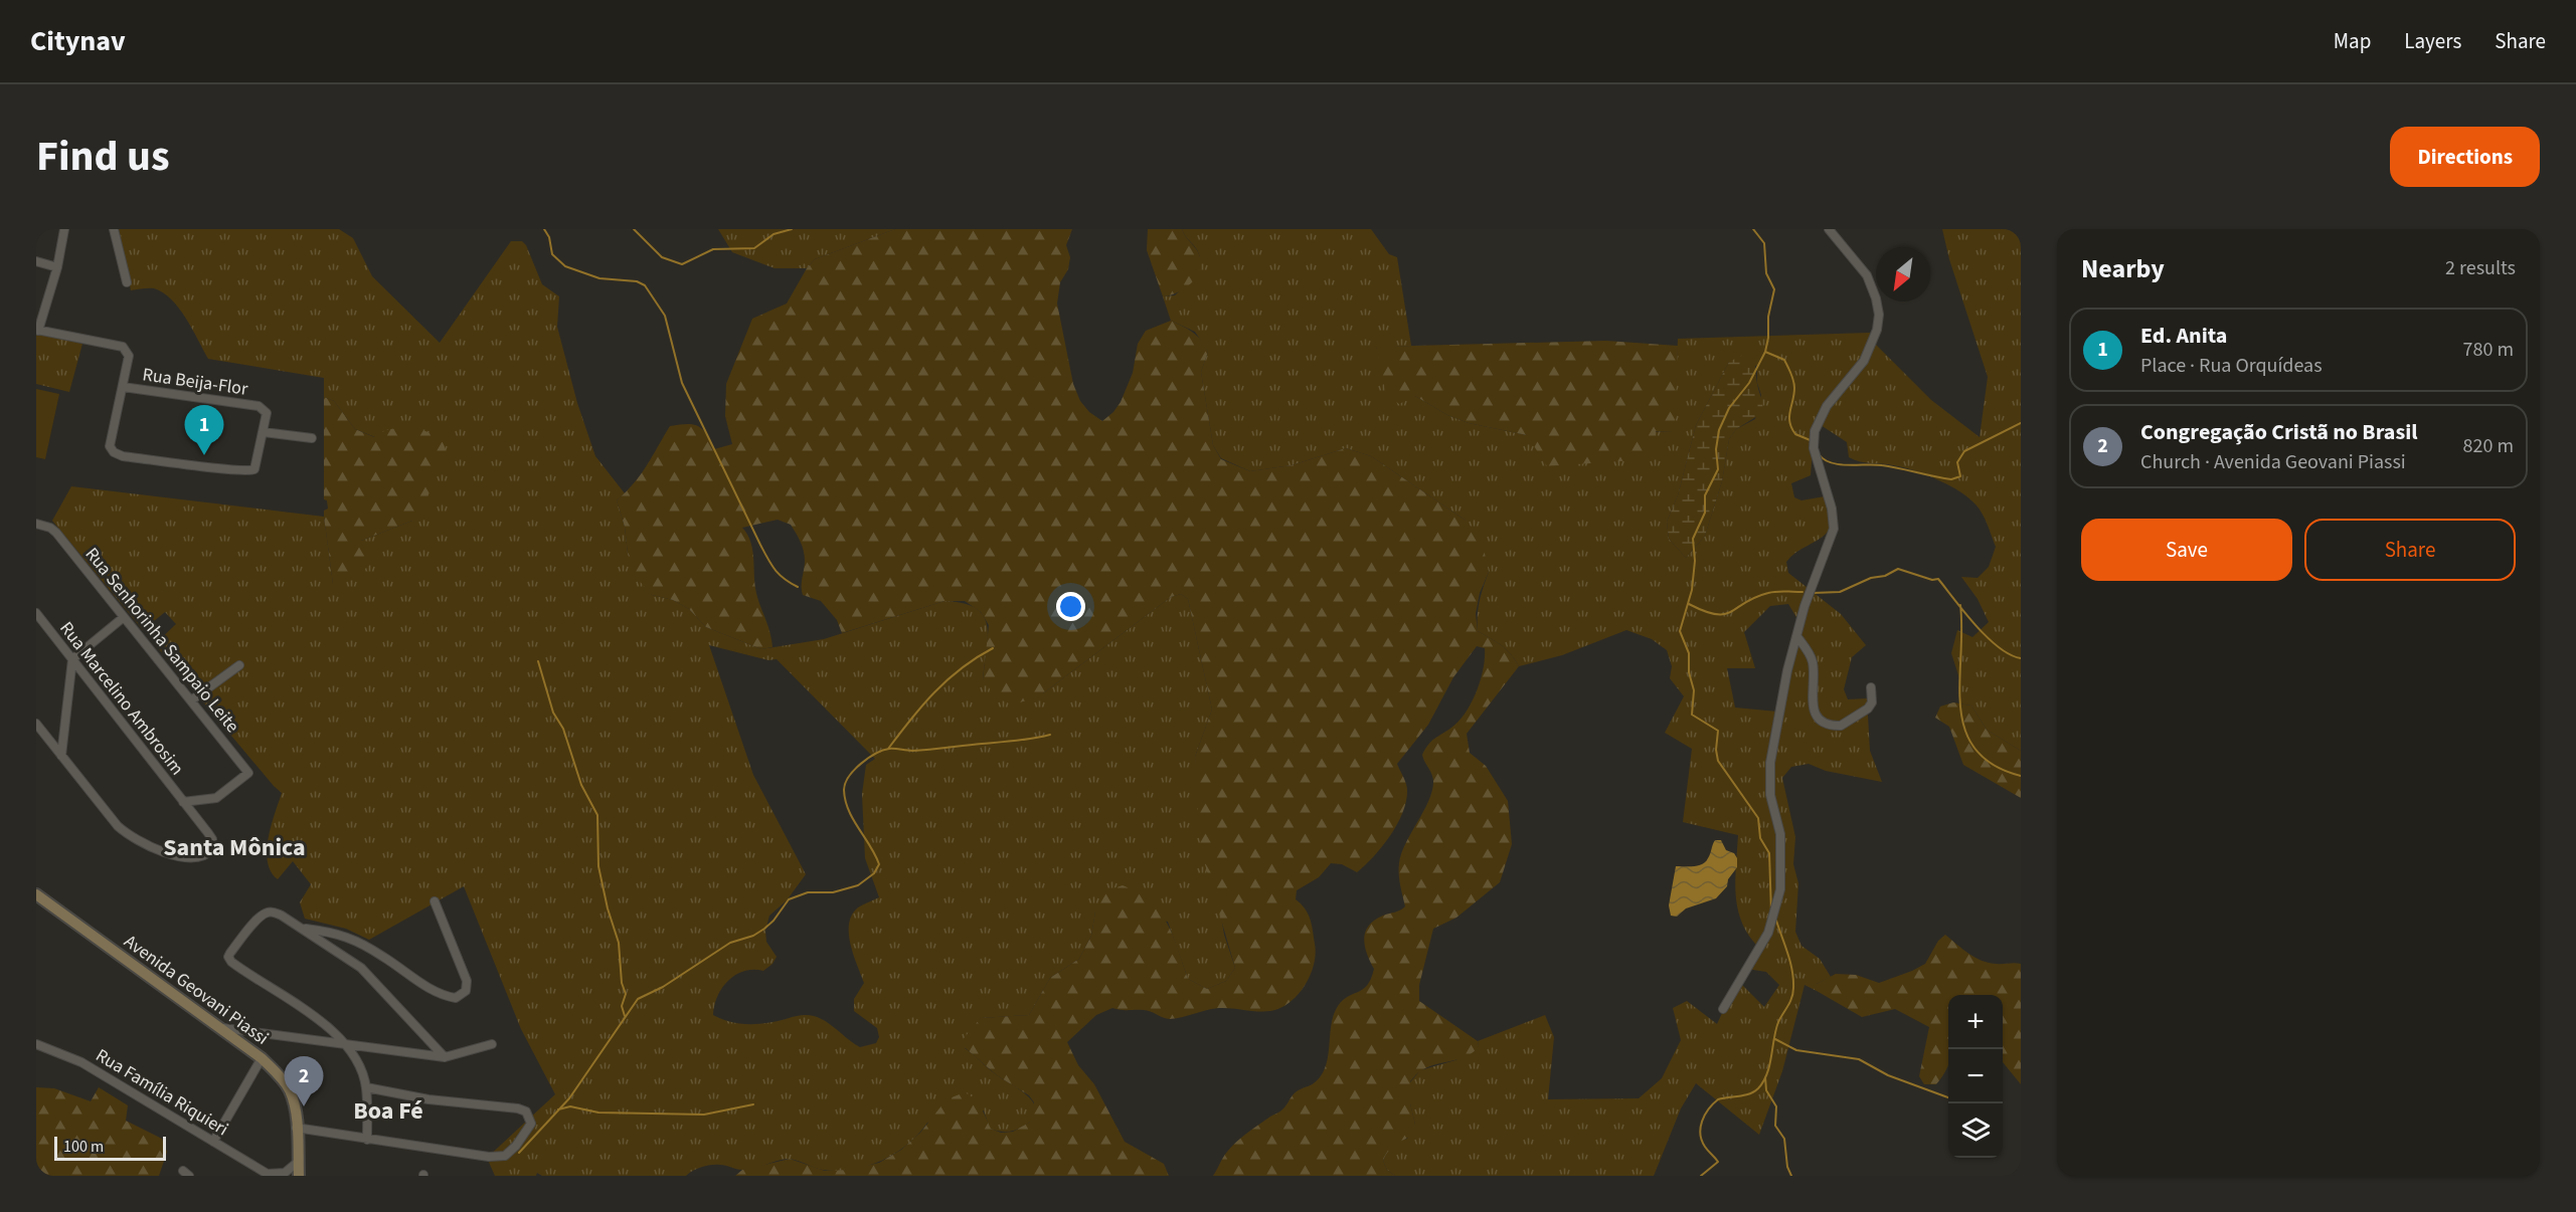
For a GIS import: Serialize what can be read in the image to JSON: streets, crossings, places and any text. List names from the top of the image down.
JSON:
{
  "streets": {
    "main road": ["Avenida Geovani Piassi"],
    "street": [
      "Rua Beija-Flor",
      "Rua Senhorinha Sampaio Leite",
      "Rua Marcelino Ambrosim",
      "Rua Família Riquieri"
    ]
  },
  "crossings": [
    ["Rua Senhorinha Sampaio Leite", "Rua Marcelino Ambrosim"],
    ["Avenida Geovani Piassi", "Rua Família Riquieri"]
  ],
  "districts": ["Santa Mônica", "Boa Fé"],
  "scale_bar": "100 m",
  "north": "bottom left",
  "page": {
    "header": "Citynav",
    "nav": ["Map", "Layers", "Share"],
    "title": "Find us",
    "buttons": [
      "Directions",
      ["Save", "Share"]
    ],
    "heading": ["Nearby", "2 results"],
    "list": [
      {
        "mark": "1",
        "name": "Ed. Anita",
        "note": "Place · Rua Orquídeas",
        "value": "780 m"
      },
      {
        "mark": "2",
        "name": "Congregação Cristã no Brasil",
        "note": "Church · Avenida Geovani Piassi",
        "value": "820 m"
      }
    ],
    "pins": ["1", "2"],
    "map_buttons": ["+", "−"],
    "scale": "100 m"
  }
}
